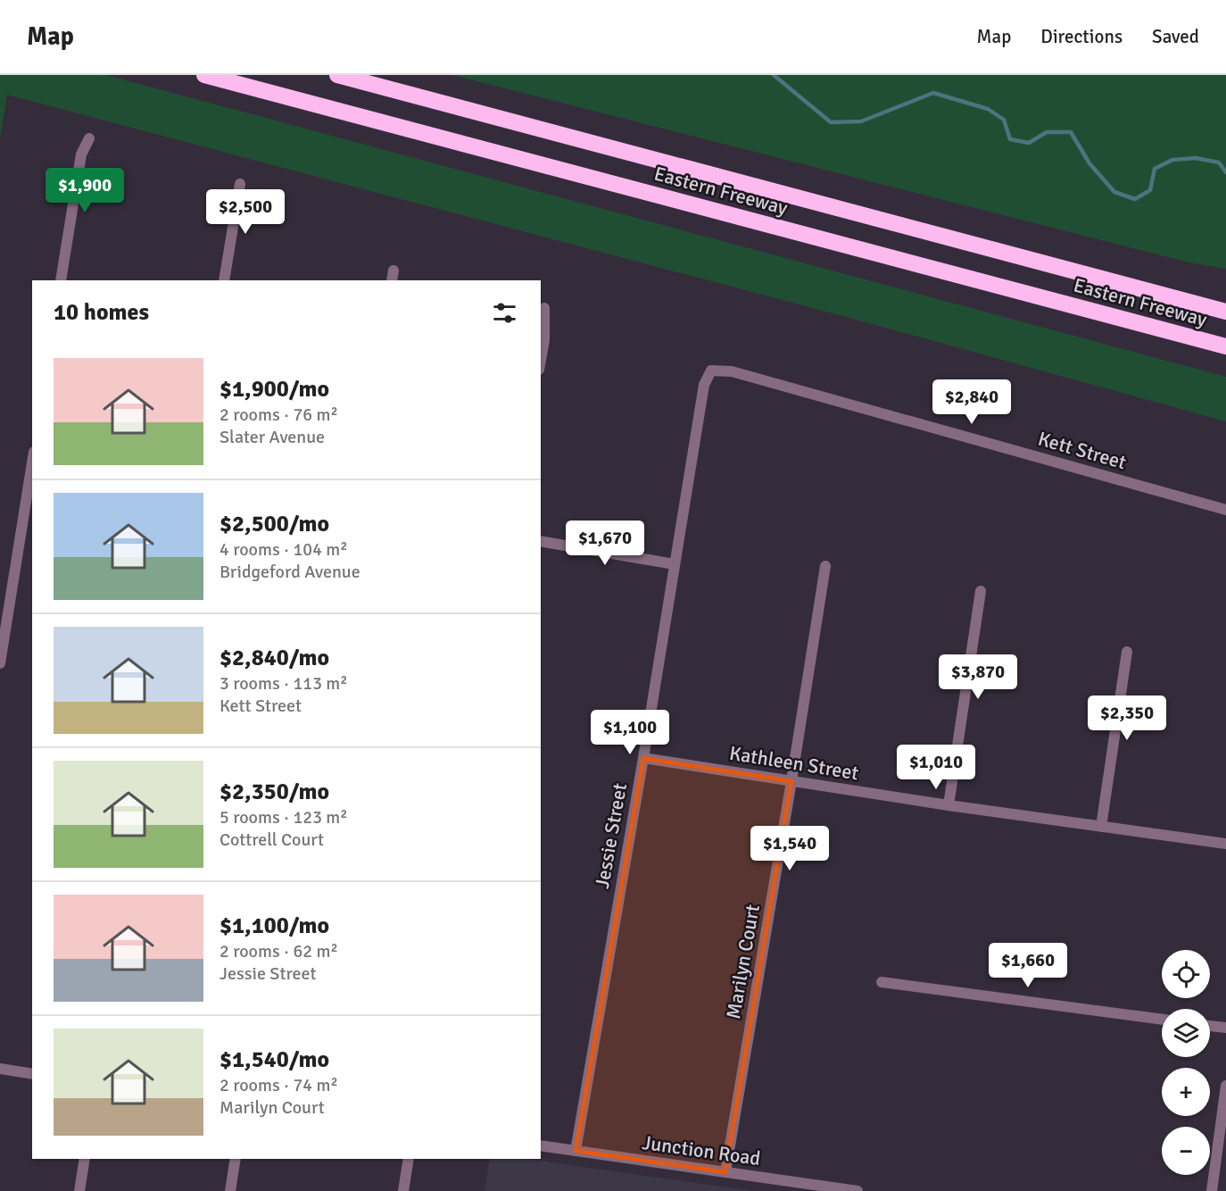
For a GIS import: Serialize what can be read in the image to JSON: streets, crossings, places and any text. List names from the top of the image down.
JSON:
{
  "streets": {
    "highway": ["Eastern Freeway"],
    "street": [
      "Kett Street",
      "Kathleen Street",
      "Jessie Street",
      "Marilyn Court",
      "Junction Road"
    ]
  },
  "crossings": [
    ["Kett Street", "Jessie Street"],
    ["Kathleen Street", "Jessie Street"],
    ["Kathleen Street", "Marilyn Court"],
    ["Jessie Street", "Junction Road"],
    ["Marilyn Court", "Junction Road"]
  ],
  "page": {
    "header": "Map",
    "nav": ["Map", "Directions", "Saved"],
    "price": [
      "$1,900",
      "$2,500",
      "$2,840",
      "$1,670",
      "$3,870",
      "$2,350",
      "$1,100",
      "$1,010",
      "$1,540",
      "$1,660"
    ],
    "heading": "10 homes",
    "list": [
      {
        "name": "$1,900/mo",
        "note": "2 rooms · 76 m² · Slater Avenue"
      },
      {
        "name": "$2,500/mo",
        "note": "4 rooms · 104 m² · Bridgeford Avenue"
      },
      {
        "name": "$2,840/mo",
        "note": "3 rooms · 113 m² · Kett Street"
      },
      {
        "name": "$2,350/mo",
        "note": "5 rooms · 123 m² · Cottrell Court"
      },
      {
        "name": "$1,100/mo",
        "note": "2 rooms · 62 m² · Jessie Street"
      },
      {
        "name": "$1,540/mo",
        "note": "2 rooms · 74 m² · Marilyn Court"
      }
    ],
    "map_buttons": ["+", "−"]
  }
}
